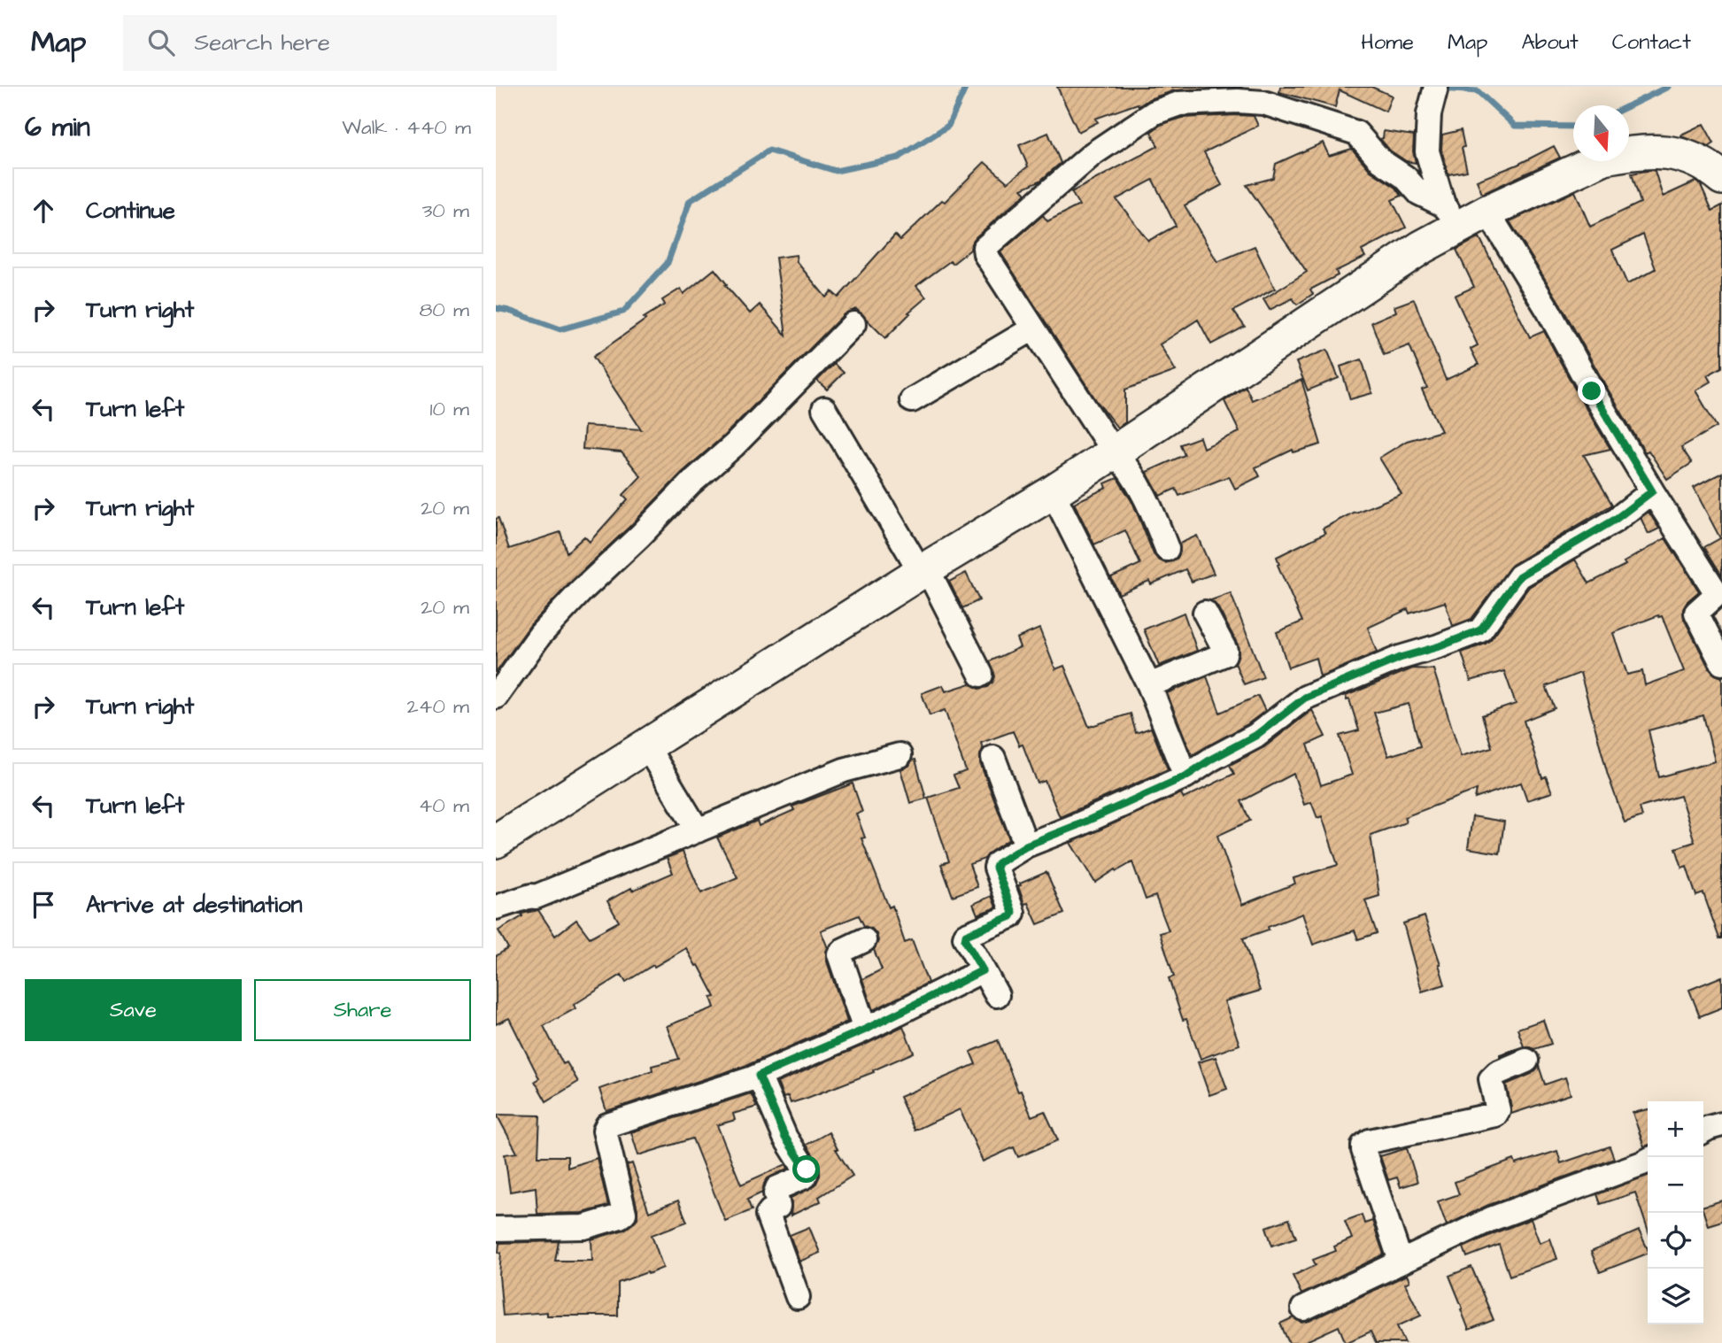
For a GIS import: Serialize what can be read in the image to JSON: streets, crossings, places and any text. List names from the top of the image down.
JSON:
{
  "north": "bottom",
  "page": {
    "header": "Map",
    "search": "Search here",
    "nav": [
      "Home",
      "Map",
      "About",
      "Contact"
    ],
    "heading": ["6 min", "Walk · 440 m"],
    "list": [
      ["Continue", "30 m"],
      ["Turn right", "80 m"],
      ["Turn left", "10 m"],
      ["Turn right", "20 m"],
      ["Turn left", "20 m"],
      ["Turn right", "240 m"],
      ["Turn left", "40 m"],
      "Arrive at destination"
    ],
    "buttons": ["Save", "Share"],
    "map_buttons": ["+", "−"]
  }
}
